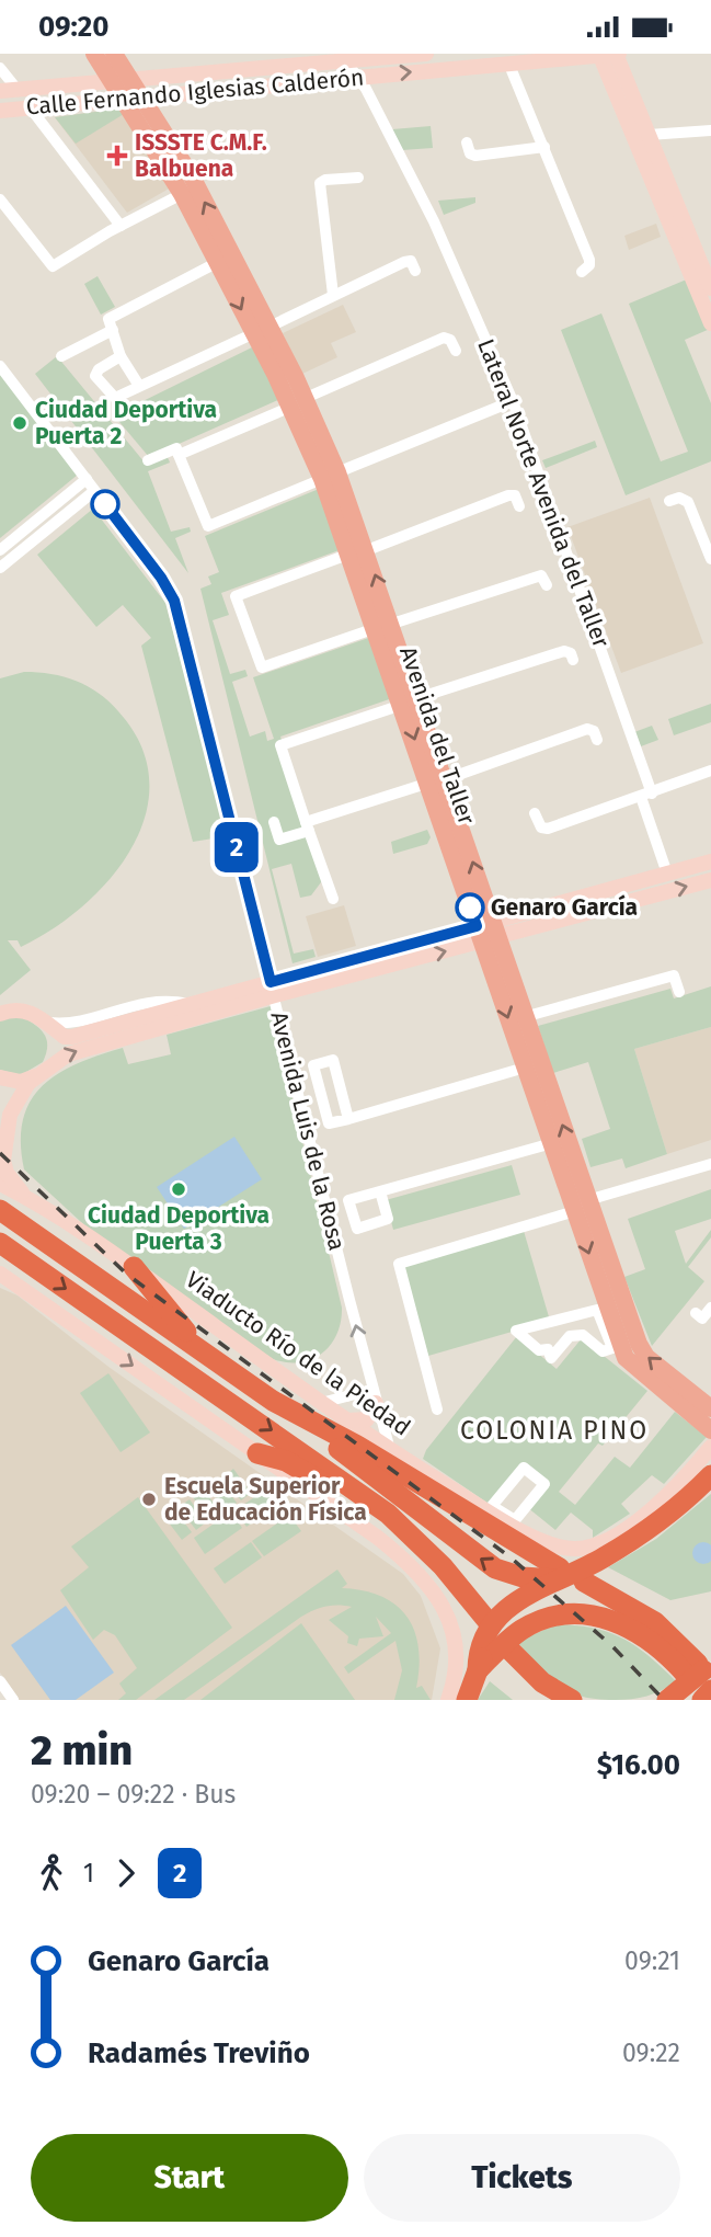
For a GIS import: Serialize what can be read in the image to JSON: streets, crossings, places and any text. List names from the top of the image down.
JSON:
{
  "streets": {
    "highway": ["Viaducto Río de la Piedad"],
    "main road": ["Avenida del Taller"],
    "street": ["Calle Fernando Iglesias Calderón", "Lateral Norte Avenida del Taller", "Avenida Luis de la Rosa"]
  },
  "crossings": [
    ["Calle Fernando Iglesias Calderón", "Lateral Norte Avenida del Taller"],
    ["Calle Fernando Iglesias Calderón", "Avenida del Taller"],
    ["Avenida Luis de la Rosa", "Viaducto Río de la Piedad"]
  ],
  "one_way": ["Avenida Luis de la Rosa"],
  "districts": ["COLONIA PINO"],
  "places": {
    "health": ["ISSSTE C.M.F. Balbuena"],
    "other": [
      "Ciudad Deportiva Puerta 2",
      "Genaro García",
      "Ciudad Deportiva Puerta 3",
      "Escuela Superior de Educación Física"
    ]
  },
  "lines": ["bus line 2"],
  "page": {
    "status": "09:20",
    "on_map": "2",
    "heading": ["2 min", "09:20 – 09:22 · Bus", "$16.00"],
    "legs": ["1", "2"],
    "list": [
      {
        "name": "Genaro García",
        "value": "09:21"
      },
      {
        "name": "Radamés Treviño",
        "value": "09:22"
      }
    ],
    "buttons": ["Start", "Tickets"]
  }
}
